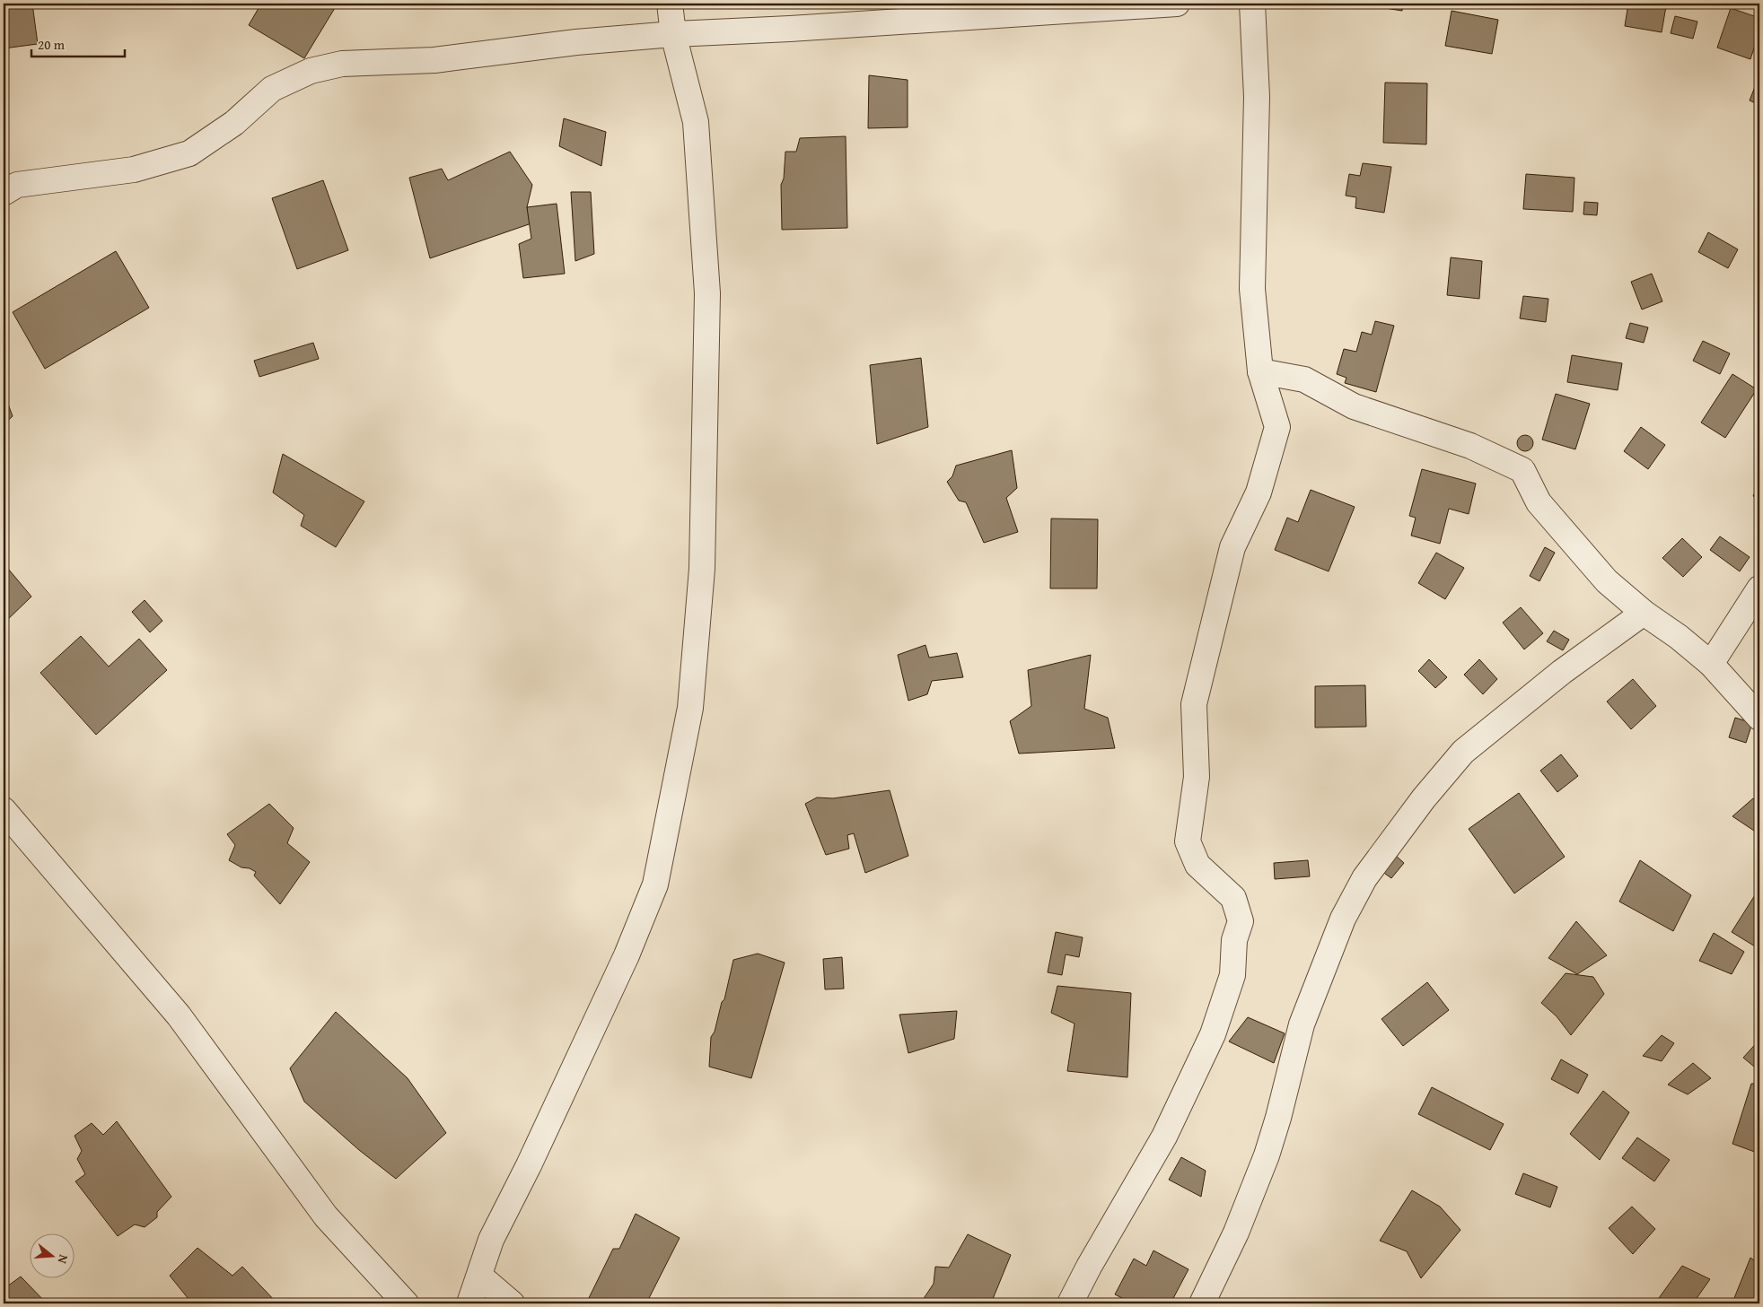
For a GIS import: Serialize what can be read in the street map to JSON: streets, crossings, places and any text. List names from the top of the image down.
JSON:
{
  "scale_bar": "20 m",
  "north": "right"
}
